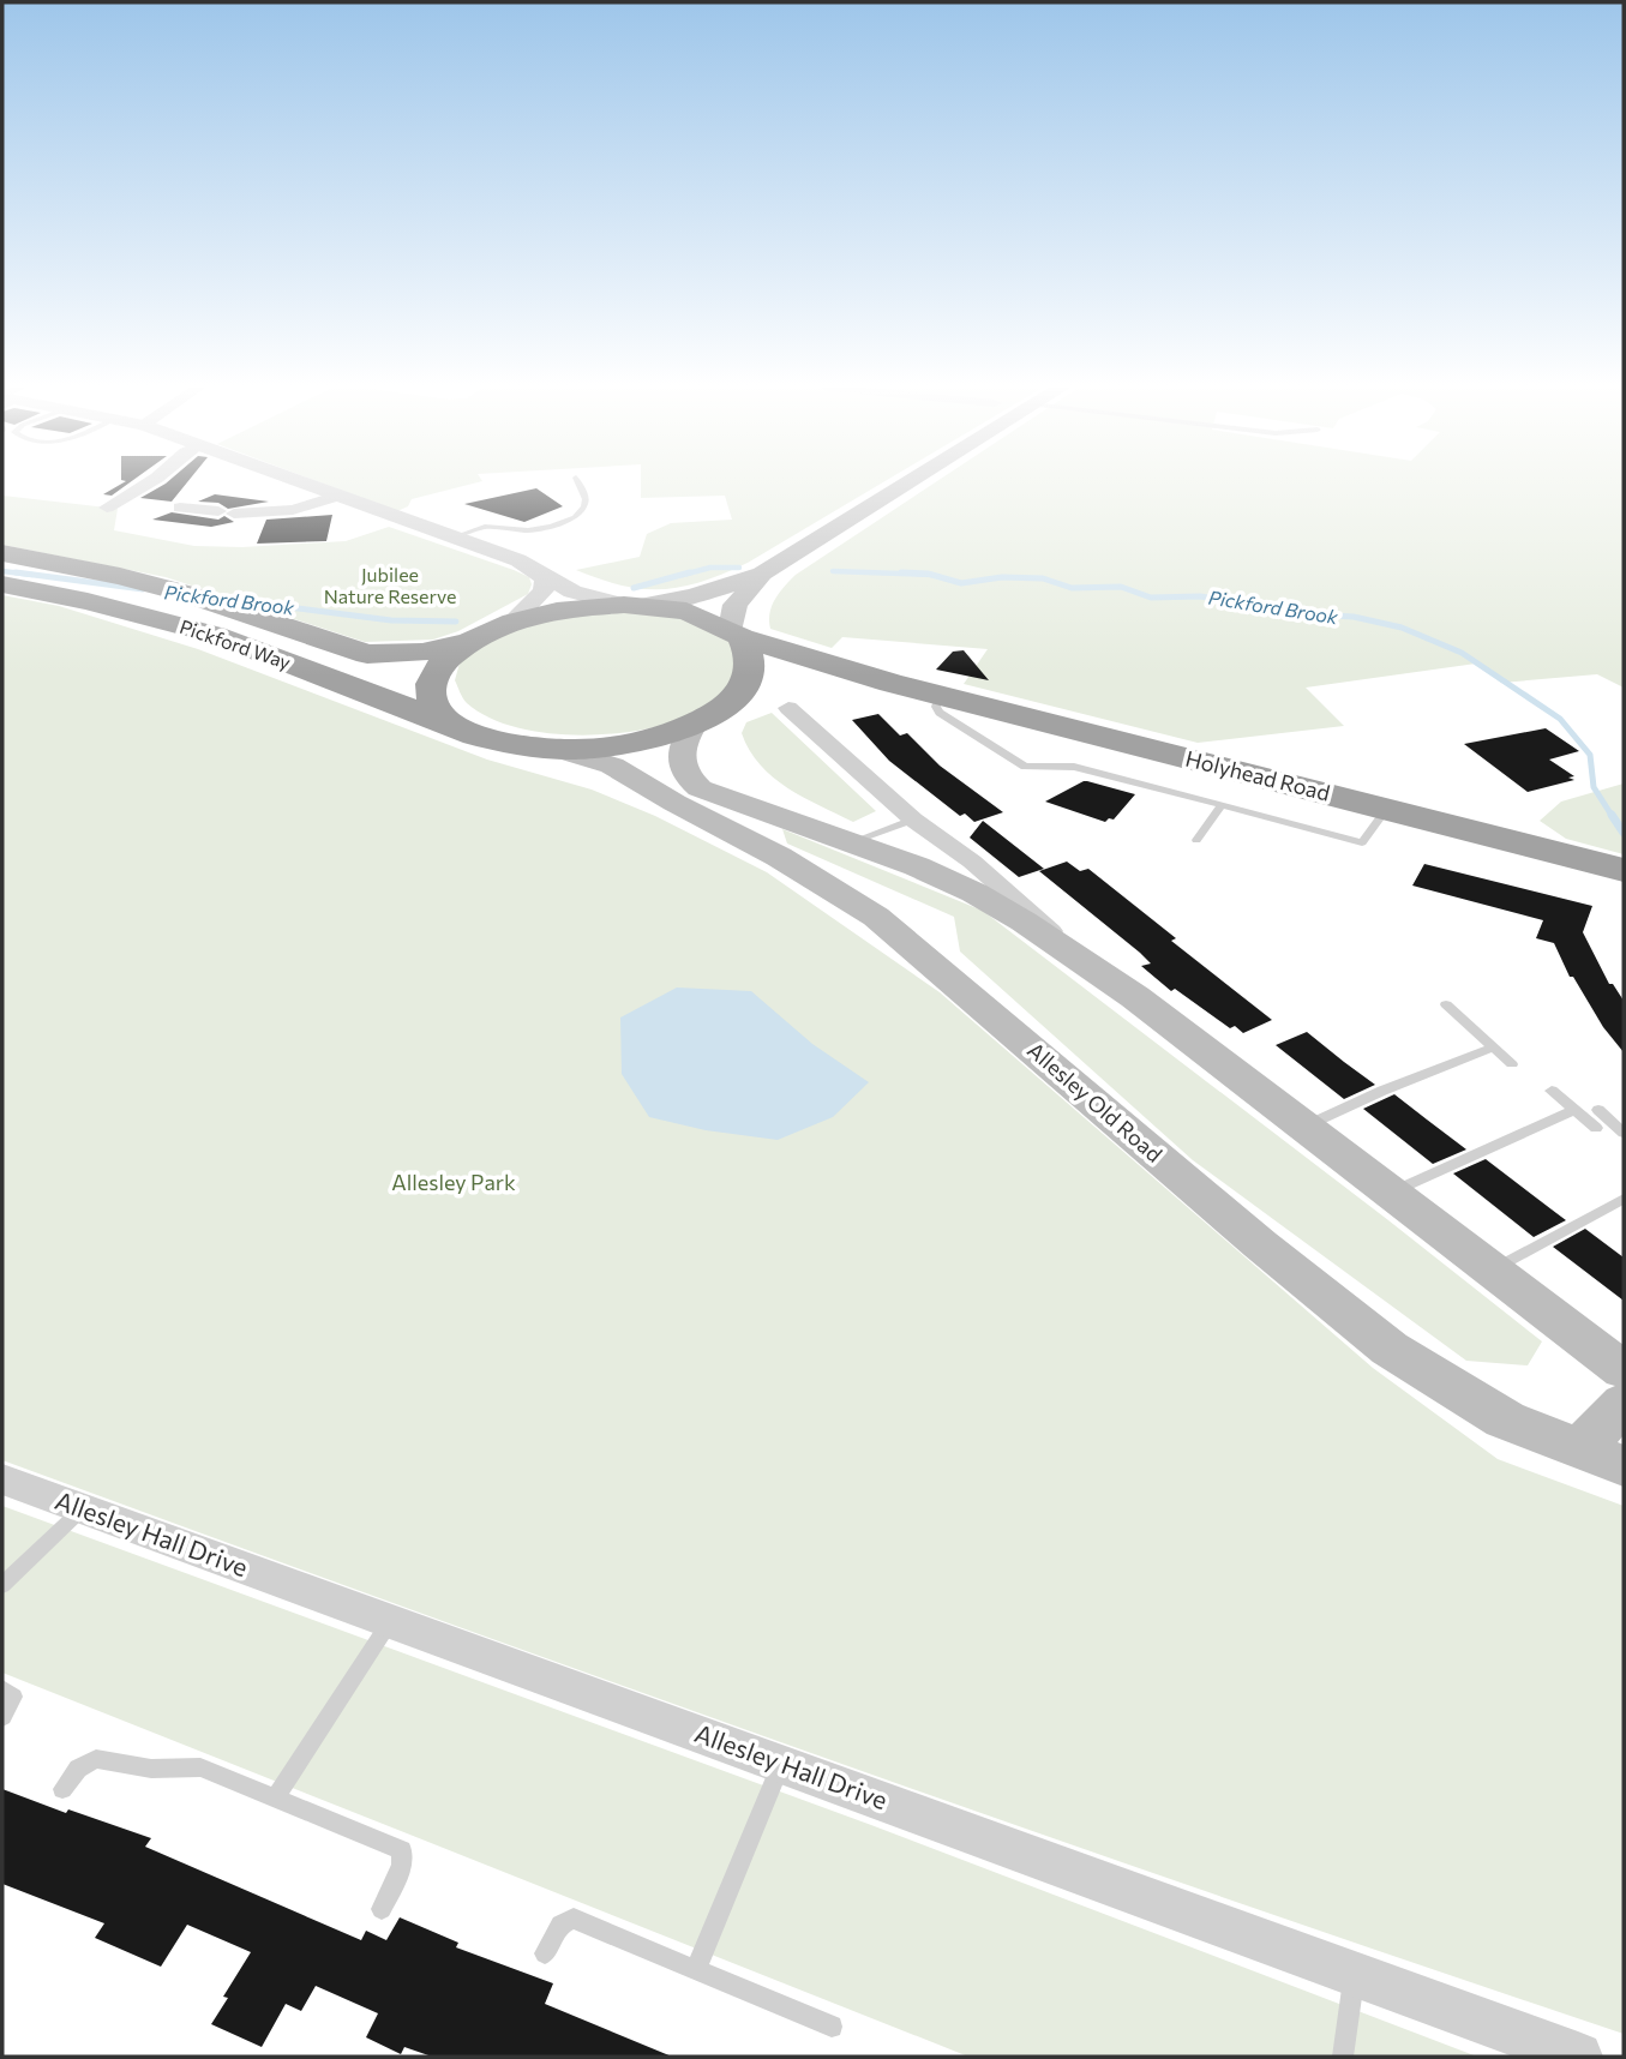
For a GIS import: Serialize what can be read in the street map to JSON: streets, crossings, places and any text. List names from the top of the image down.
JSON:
{
  "streets": {
    "highway": ["Pickford Way", "Holyhead Road"],
    "main road": ["Allesley Old Road"],
    "street": ["Allesley Hall Drive"]
  },
  "crossings": [
    ["Pickford Way", "Holyhead Road"],
    ["Pickford Way", "Allesley Old Road"],
    ["Holyhead Road", "Allesley Old Road"]
  ],
  "water": ["Pickford Brook"],
  "parks": ["Jubilee Nature Reserve", "Allesley Park"]
}
